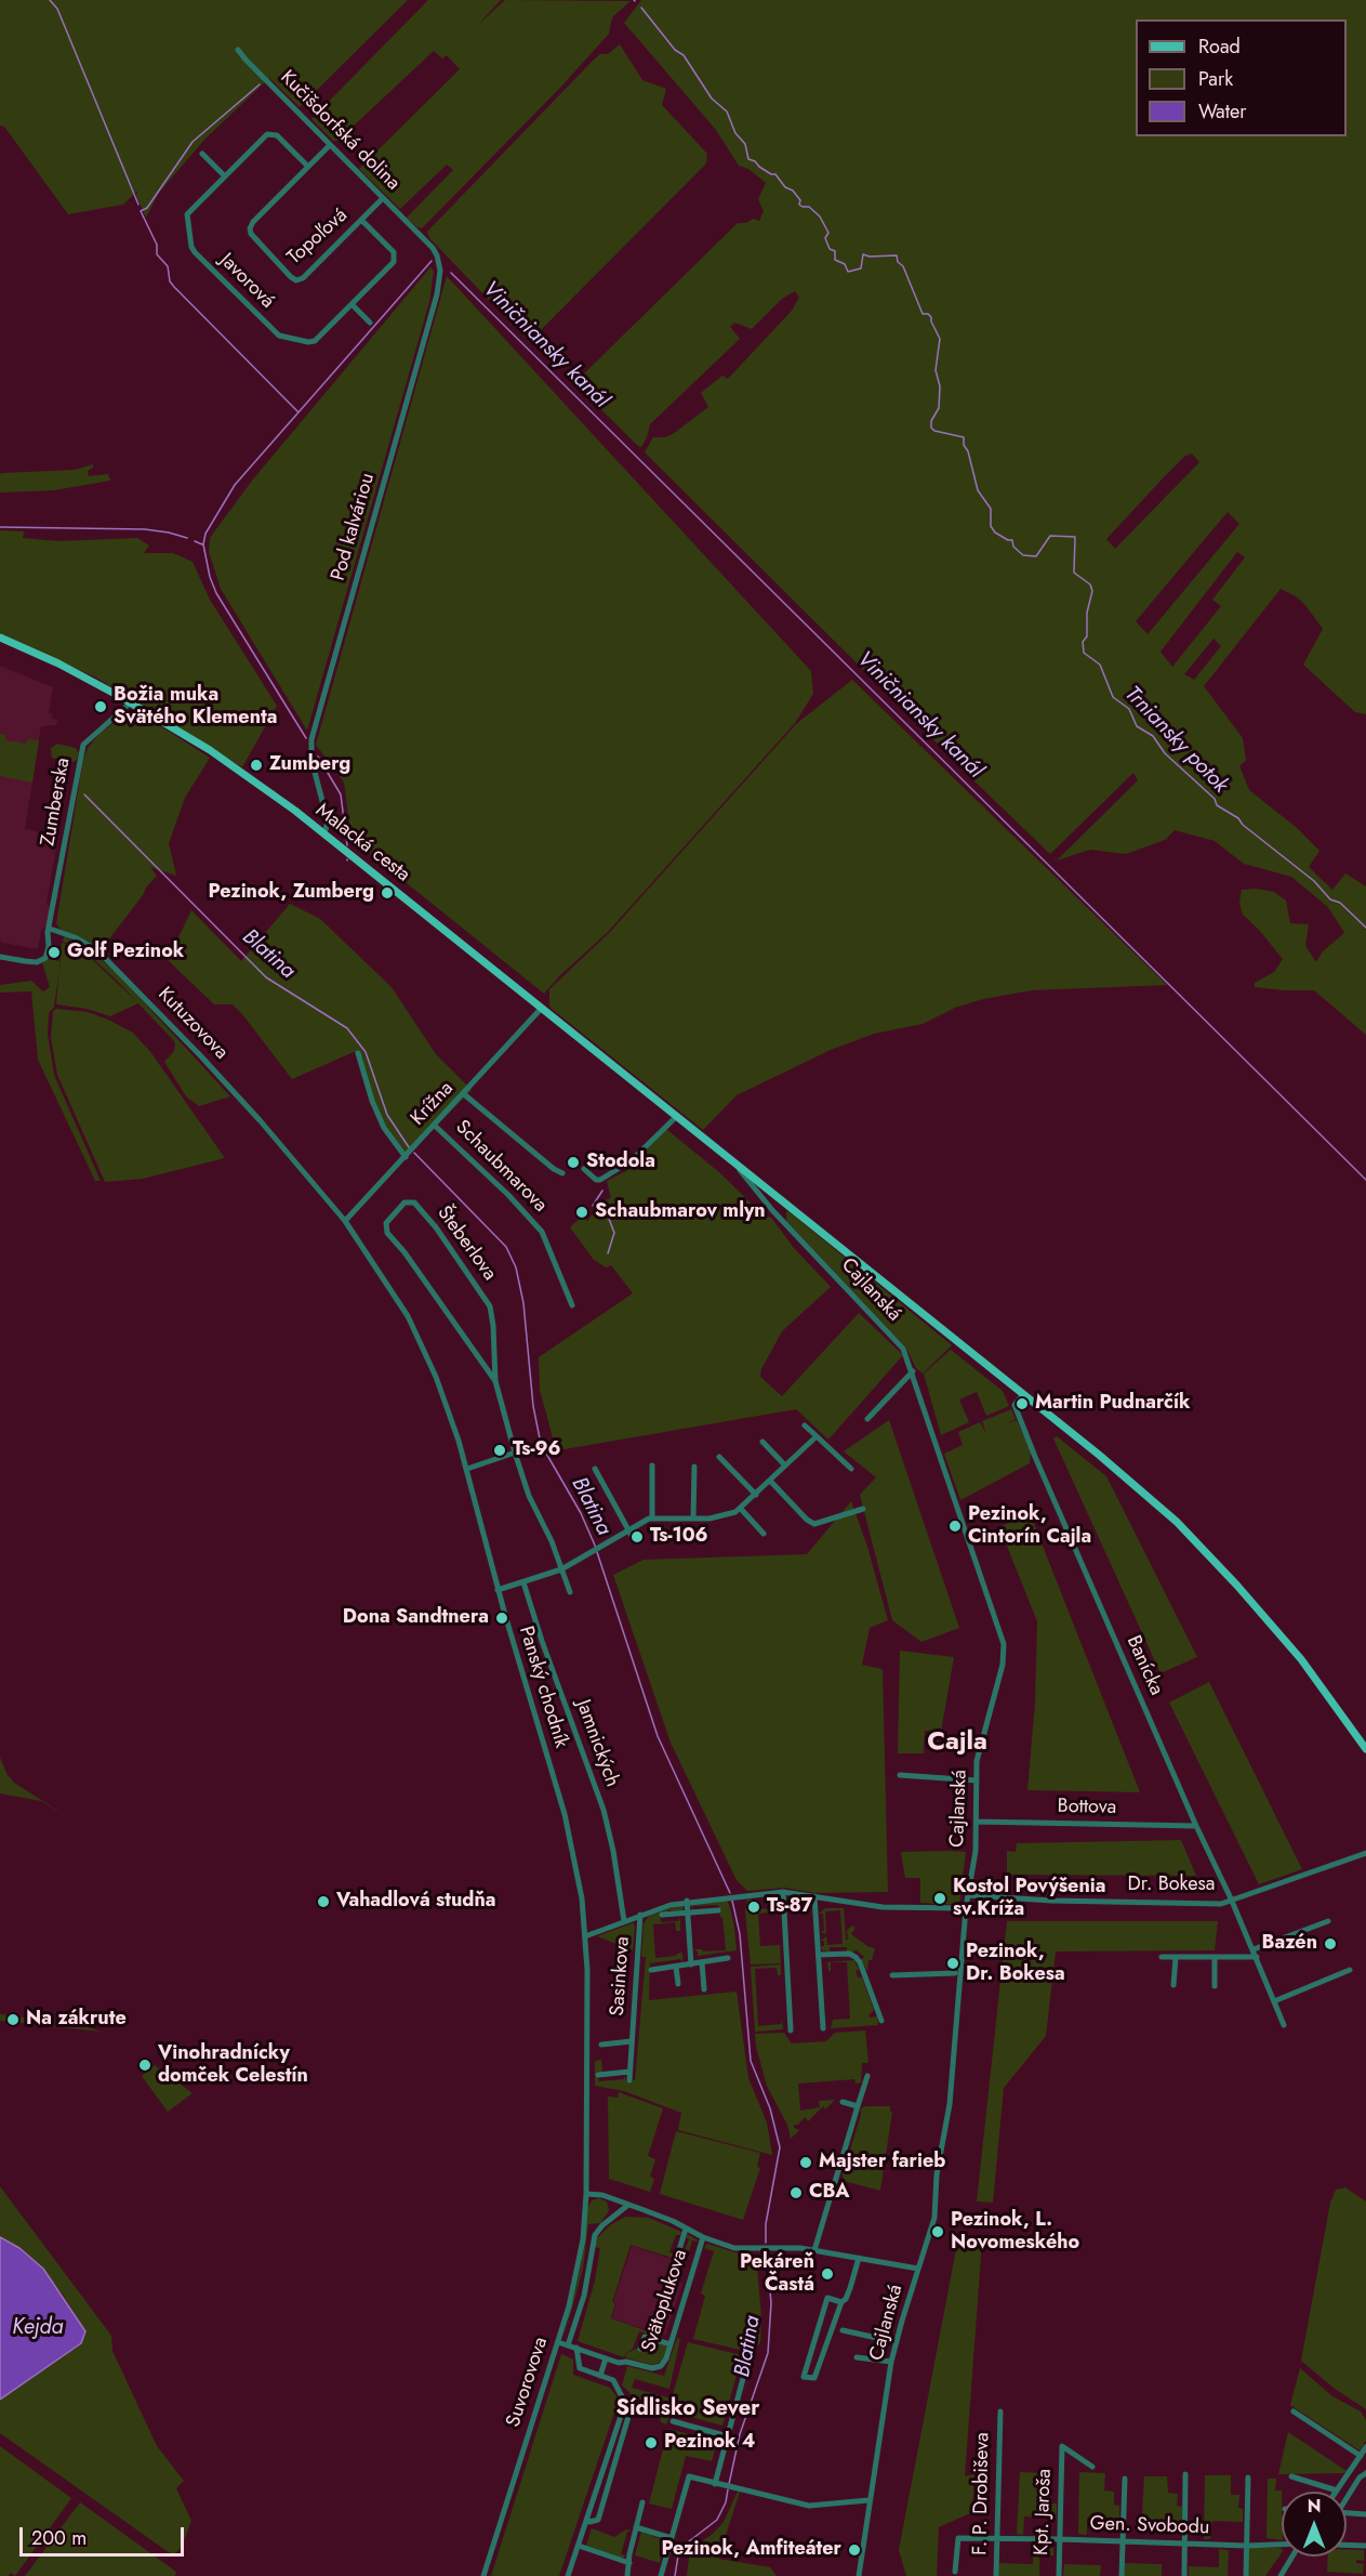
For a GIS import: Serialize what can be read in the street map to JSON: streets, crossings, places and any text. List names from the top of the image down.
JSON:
{
  "streets": {
    "main road": ["Malacká cesta"],
    "street": [
      "Kučišdorfská dolina",
      "Topoľová",
      "Javorová",
      "Pod kalváriou",
      "Zumberska",
      "Kutuzovova",
      "Krížna",
      "Schaubmarova",
      "Šteberlova",
      "Cajlanská",
      "Banícka",
      "Panský chodník",
      "Jamnických",
      "Bottova",
      "Dr. Bokesa",
      "Sasinkova",
      "Svätoplukova",
      "Suvorovova",
      "F. P. Drobiševa",
      "Kpt. Jaroša",
      "Gen. Svobodu"
    ]
  },
  "crossings": [
    ["Kučišdorfská dolina", "Topoľová"],
    ["Kučišdorfská dolina", "Pod kalváriou"],
    ["Topoľová", "Javorová"],
    ["Pod kalváriou", "Malacká cesta"],
    ["Zumberska", "Malacká cesta"],
    ["Zumberska", "Kutuzovova"],
    ["Malacká cesta", "Krížna"],
    ["Kutuzovova", "Krížna"],
    ["Kutuzovova", "Panský chodník"],
    ["Krížna", "Schaubmarova"],
    ["Krížna", "Panský chodník"],
    ["Cajlanská", "Bottova"],
    ["Cajlanská", "Dr. Bokesa"],
    ["Banícka", "Bottova"],
    ["Banícka", "Dr. Bokesa"],
    ["Panský chodník", "Suvorovova"],
    ["Svätoplukova", "Suvorovova"],
    ["F. P. Drobiševa", "Gen. Svobodu"],
    ["Kpt. Jaroša", "Gen. Svobodu"]
  ],
  "districts": ["Cajla", "Sídlisko Sever"],
  "water": [
    "Viničniansky kanál",
    "Trniansky potok",
    "Blatina",
    "Kejda"
  ],
  "places": [
    "Božia muka Svätého Klementa",
    "Zumberg",
    "Pezinok, Zumberg",
    "Golf Pezinok",
    "Stodola",
    "Schaubmarov mlyn",
    "Martin Pudnarčík",
    "Ts-96",
    "Pezinok, Cintorín Cajla",
    "Ts-106",
    "Dona Sandtnera",
    "Kostol Povýšenia sv.Kríža",
    "Vahadlová studňa",
    "Ts-87",
    "Bazén",
    "Pezinok, Dr. Bokesa",
    "Na zákrute",
    "Vinohradnícky domček Celestín",
    "Majster farieb",
    "CBA",
    "Pezinok, L. Novomeského",
    "Pekáreň Častá",
    "Pezinok 4",
    "Pezinok, Amfiteáter"
  ],
  "legend": ["Road", "Park", "Water"],
  "scale_bar": "200 m",
  "north": "top"
}
